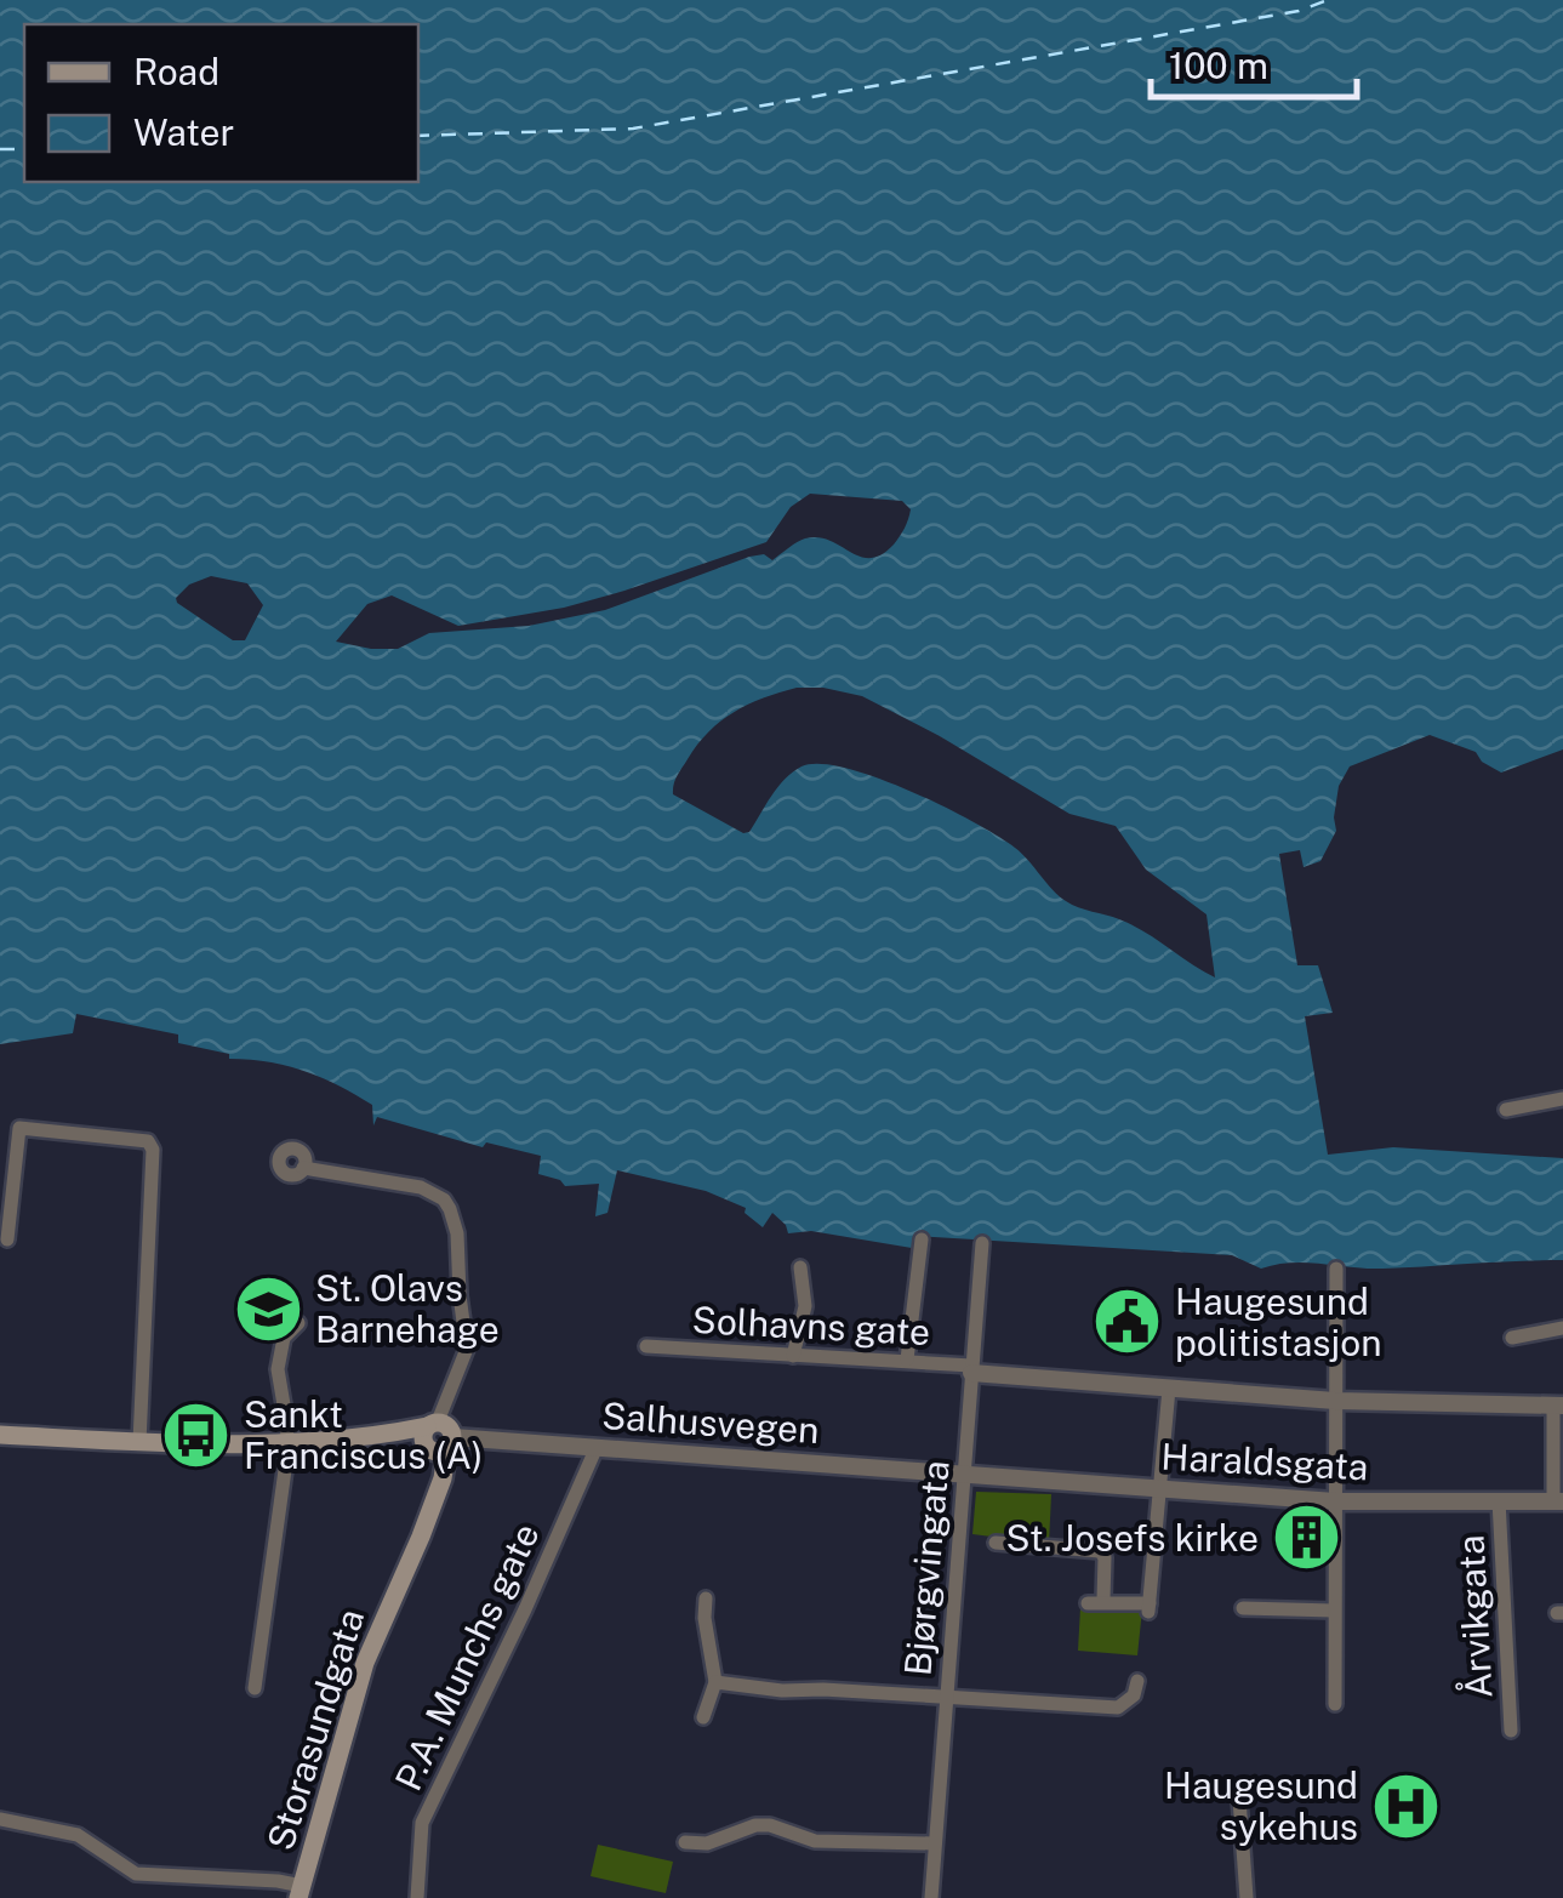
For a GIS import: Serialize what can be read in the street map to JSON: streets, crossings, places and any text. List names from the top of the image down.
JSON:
{
  "streets": {
    "main road": ["Salhusvegen", "Storasundgata"],
    "street": [
      "Solhavns gate",
      "Haraldsgata",
      "Bjørgvingata",
      "Årvikgata",
      "P.A. Munchs gate"
    ]
  },
  "crossings": [
    ["Solhavns gate", "Bjørgvingata"],
    ["Salhusvegen", "Haraldsgata"],
    ["Salhusvegen", "Bjørgvingata"],
    ["Salhusvegen", "P.A. Munchs gate"],
    ["Salhusvegen", "Storasundgata"],
    ["Haraldsgata", "Bjørgvingata"],
    ["Haraldsgata", "Årvikgata"]
  ],
  "places": {
    "school or university": ["St. Olavs Barnehage"],
    "public building": ["Haugesund politistasjon"],
    "bus stop": ["Sankt Franciscus (A)"],
    "building": ["St. Josefs kirke"],
    "hospital": ["Haugesund sykehus"]
  },
  "legend": ["Road", "Water"],
  "scale_bar": "100 m"
}
